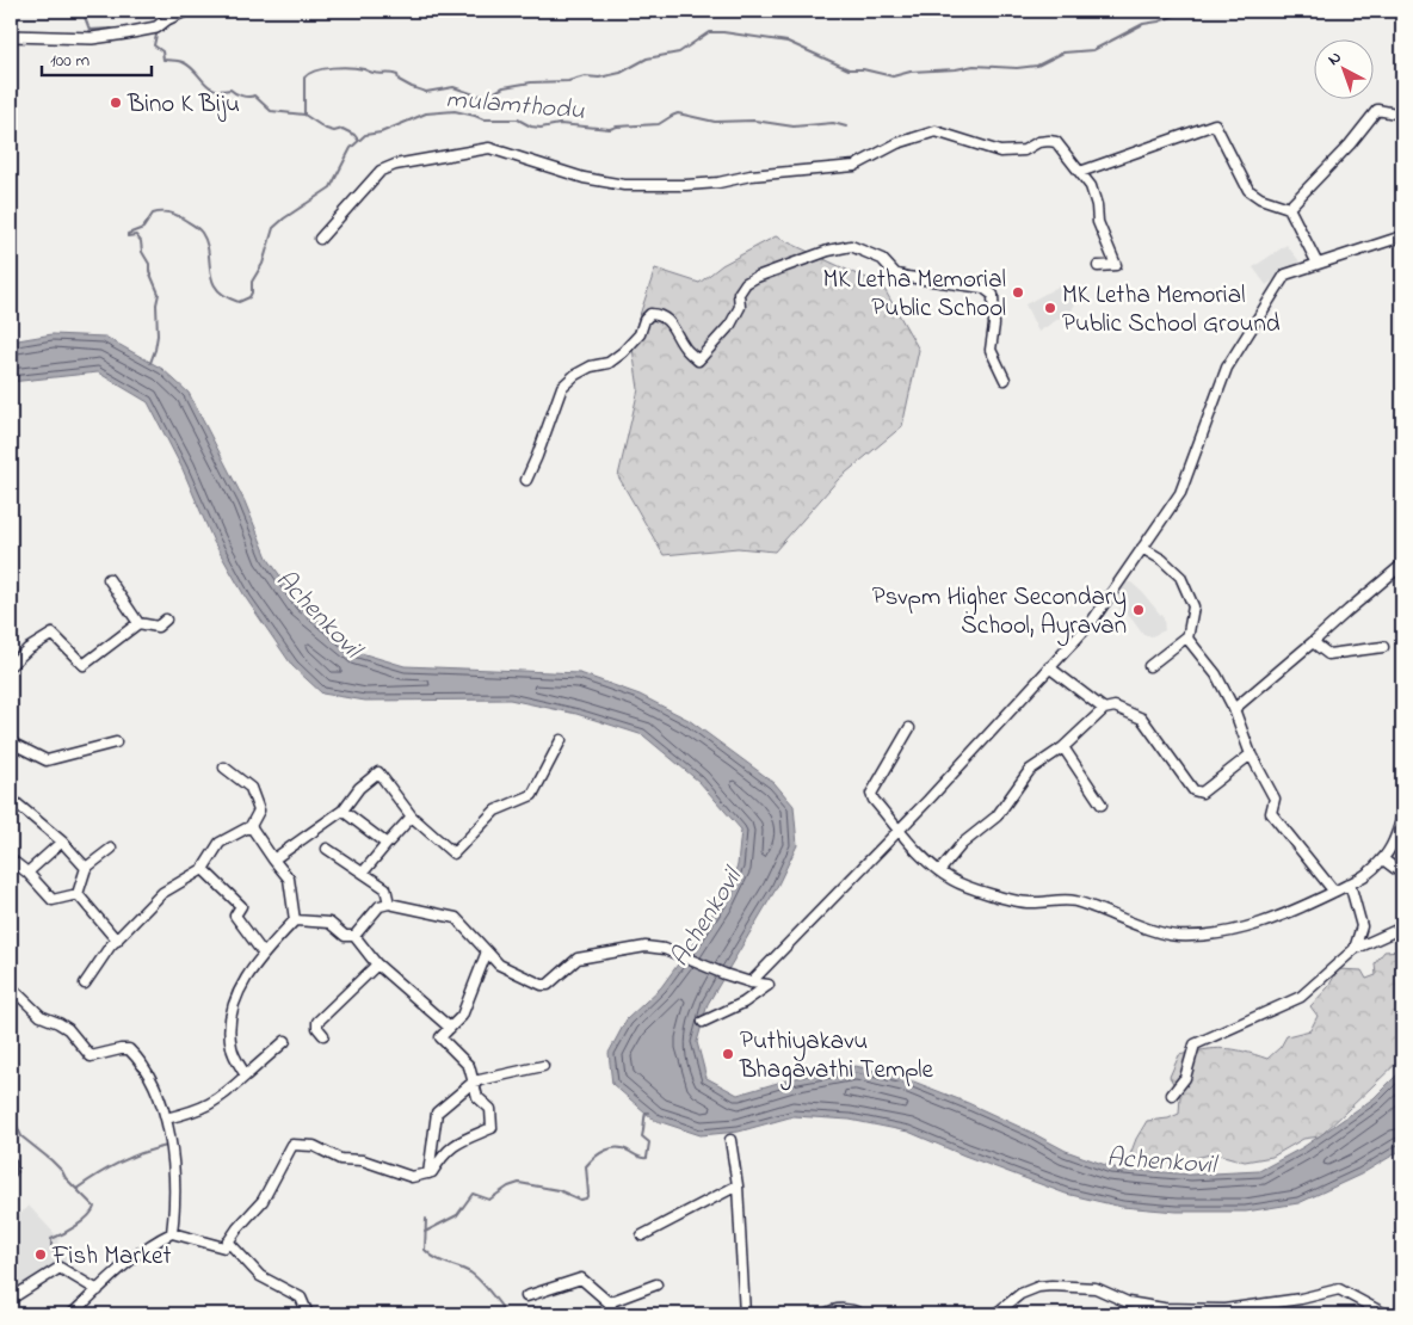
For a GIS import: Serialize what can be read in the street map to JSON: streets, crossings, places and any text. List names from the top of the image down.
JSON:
{
  "water": ["mulamthodu", "Achenkovil"],
  "places": [
    "Bino K Biju",
    "MK Letha Memorial Public School",
    "MK Letha Memorial Public School Ground",
    "Psvpm Higher Secondary School, Ayravan",
    "Puthiyakavu Bhagavathi Temple",
    "Fish Market"
  ],
  "scale_bar": "100 m",
  "north": "top left"
}
